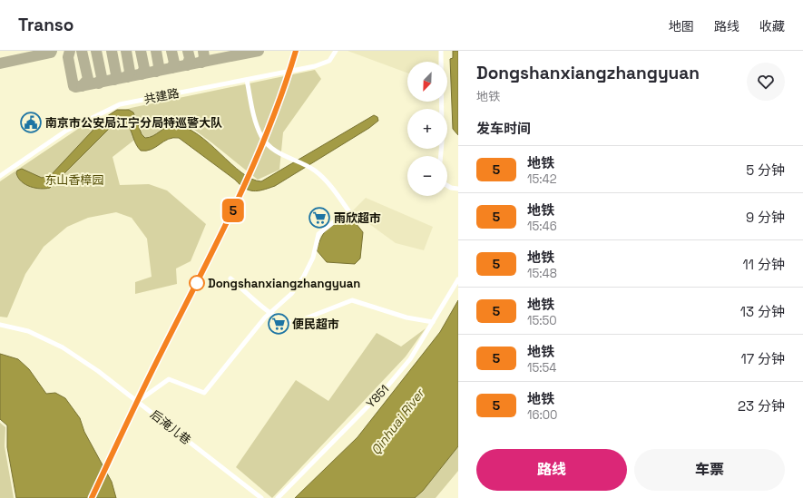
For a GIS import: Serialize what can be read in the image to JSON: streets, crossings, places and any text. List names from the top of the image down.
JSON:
{
  "streets": {
    "street": ["共建路", "Y851", "后淹儿巷"]
  },
  "water": ["Qinhuai River"],
  "parks": ["东山香樟园"],
  "places": {
    "public building": ["南京市公安局江宁分局特巡警大队"],
    "supermarket": ["雨欣超市", "便民超市"],
    "other": ["Dongshanxiangzhangyuan"]
  },
  "lines": ["metro line 5"],
  "north": "bottom left",
  "page": {
    "header": "Transo",
    "nav": ["地图", "路线", "收藏"],
    "on_map": "5",
    "heading": [
      ["Dongshanxiangzhangyuan", "地铁"],
      "发车时间"
    ],
    "map_buttons": ["+", "−"],
    "list": [
      {
        "mark": "5",
        "name": "地铁",
        "note": "15:42",
        "value": "5 分钟"
      },
      {
        "mark": "5",
        "name": "地铁",
        "note": "15:46",
        "value": "9 分钟"
      },
      {
        "mark": "5",
        "name": "地铁",
        "note": "15:48",
        "value": "11 分钟"
      },
      {
        "mark": "5",
        "name": "地铁",
        "note": "15:50",
        "value": "13 分钟"
      },
      {
        "mark": "5",
        "name": "地铁",
        "note": "15:54",
        "value": "17 分钟"
      },
      {
        "mark": "5",
        "name": "地铁",
        "note": "16:00",
        "value": "23 分钟"
      }
    ],
    "buttons": ["路线", "车票"]
  }
}
